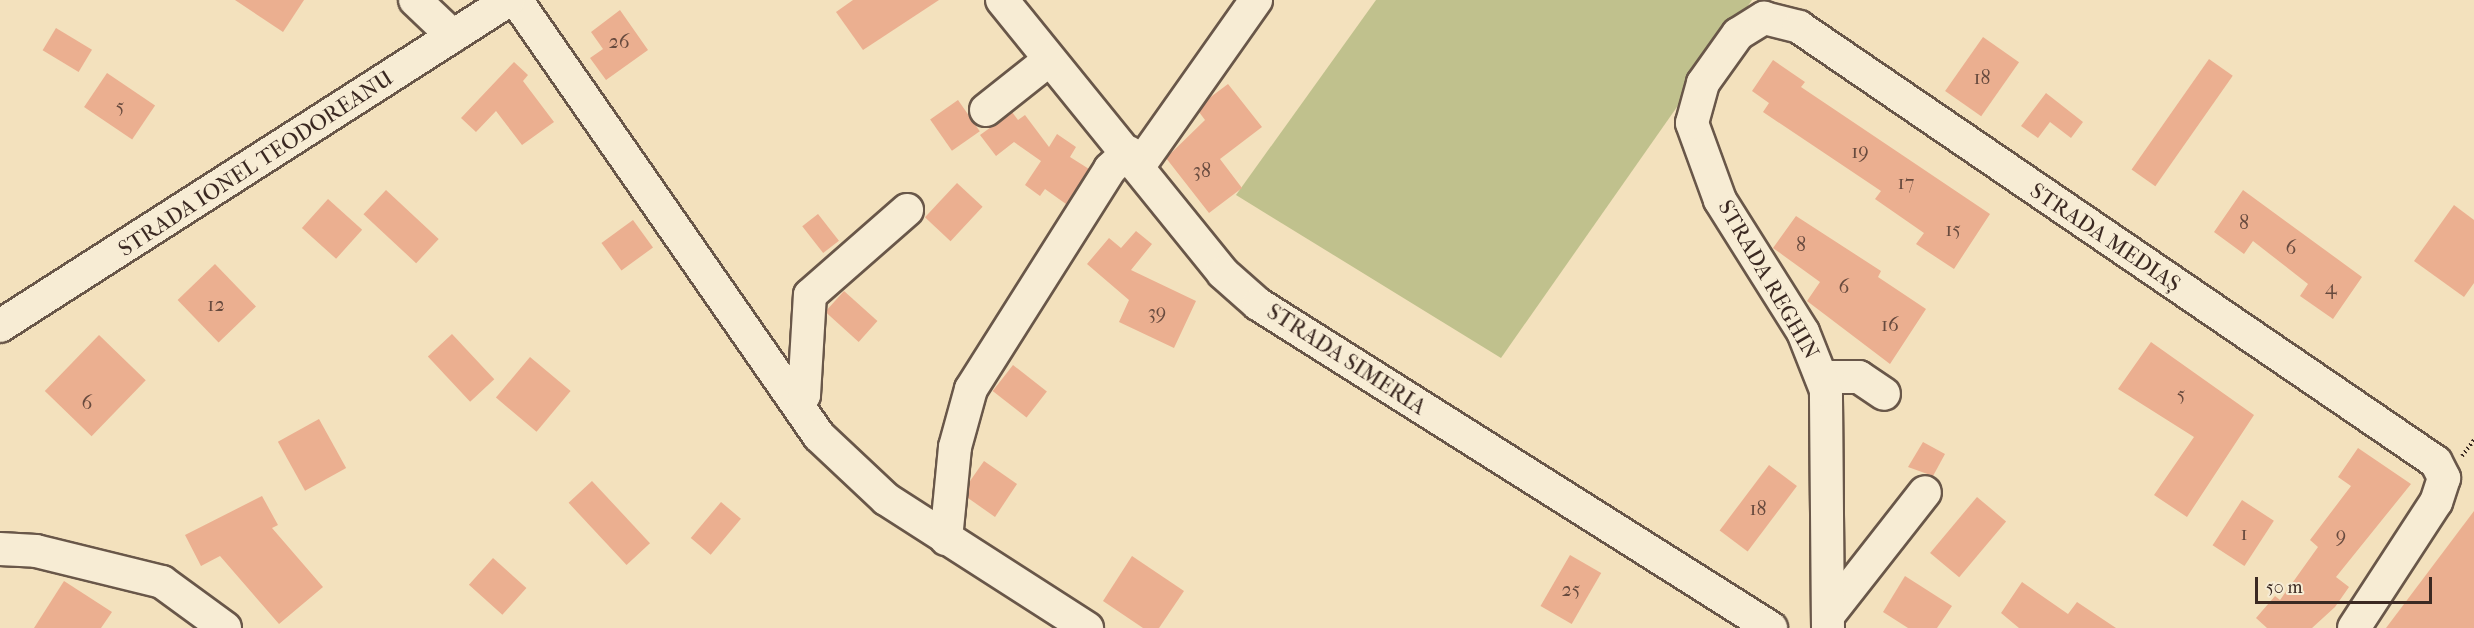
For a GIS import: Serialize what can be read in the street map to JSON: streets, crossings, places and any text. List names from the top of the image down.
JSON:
{
  "streets": {
    "street": [
      "STRADA IONEL TEODOREANU",
      "STRADA MEDIAȘ",
      "STRADA REGHIN",
      "STRADA SIMERIA"
    ]
  },
  "crossings": [
    ["STRADA MEDIAȘ", "STRADA REGHIN"]
  ],
  "house_numbers": [
    "26",
    "18",
    "5",
    "19",
    "38",
    "17",
    "8",
    "15",
    "8",
    "6",
    "6",
    "4",
    "12",
    "39",
    "16",
    "5",
    "6",
    "18",
    "1",
    "9",
    "25"
  ],
  "scale_bar": "50 m"
}
